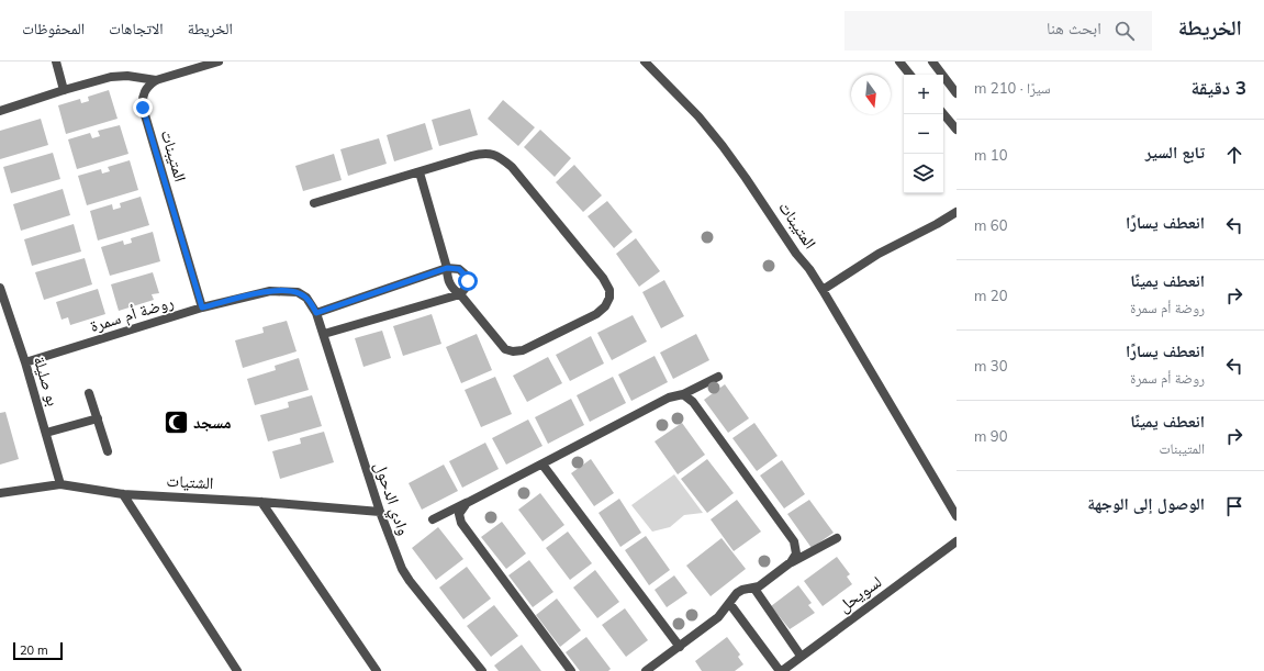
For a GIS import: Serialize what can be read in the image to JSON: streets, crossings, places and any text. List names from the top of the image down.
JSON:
{
  "streets": {
    "street": [
      "المتيبنات",
      "روضة أم سمرة",
      "بو صليلة",
      "الشتيات",
      "وادي الدحول",
      "لسويحل"
    ]
  },
  "crossings": [
    ["المتيبنات", "روضة أم سمرة"],
    ["روضة أم سمرة", "بو صليلة"],
    ["روضة أم سمرة", "وادي الدحول"],
    ["بو صليلة", "الشتيات"],
    ["الشتيات", "وادي الدحول"]
  ],
  "places": {
    "mosque": ["مسجد"]
  },
  "scale_bar": "20 m",
  "north": "bottom",
  "page": {
    "header": "الخريطة",
    "search": "ابحث هنا",
    "nav": ["الخريطة", "الاتجاهات", "المحفوظات"],
    "heading": ["3 دقيقة", "سيرًا · 210 m"],
    "map_buttons": ["+", "−"],
    "list": [
      ["تابع السير", "10 m"],
      ["انعطف يسارًا", "60 m"],
      ["انعطف يمينًا", "روضة أم سمرة", "20 m"],
      ["انعطف يسارًا", "روضة أم سمرة", "30 m"],
      ["انعطف يمينًا", "المتيبنات", "90 m"],
      "الوصول إلى الوجهة"
    ],
    "scale": "20 m"
  }
}
